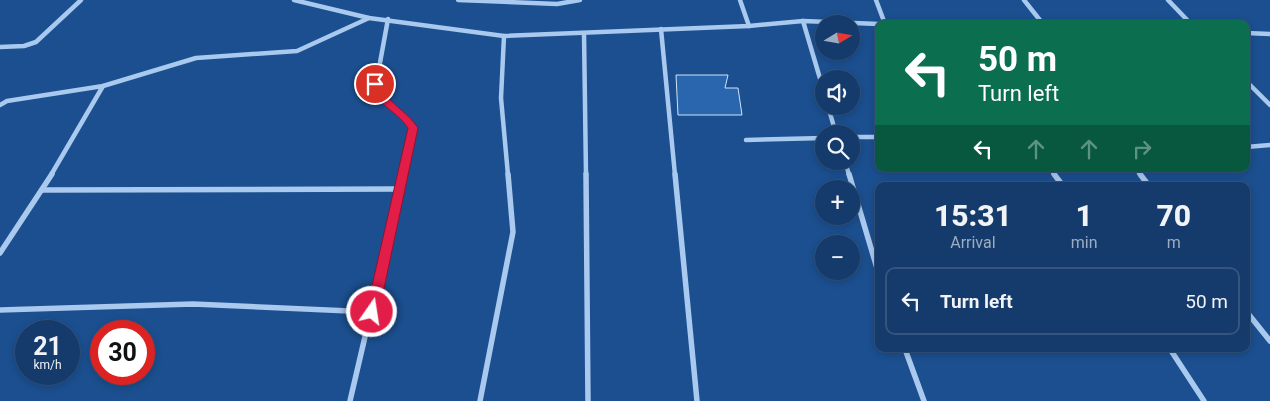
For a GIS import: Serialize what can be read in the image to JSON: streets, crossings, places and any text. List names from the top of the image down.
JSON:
{
  "north": "right",
  "page": {
    "map_buttons": ["+", "−"],
    "turn": ["50 m", "Turn left"],
    "eta": [
      "15:31",
      "Arrival",
      "1",
      "min",
      "70",
      "m"
    ],
    "list": [
      {
        "name": "Turn left",
        "value": "50 m"
      }
    ],
    "speed": "21 km/h",
    "limit": "30"
  }
}
